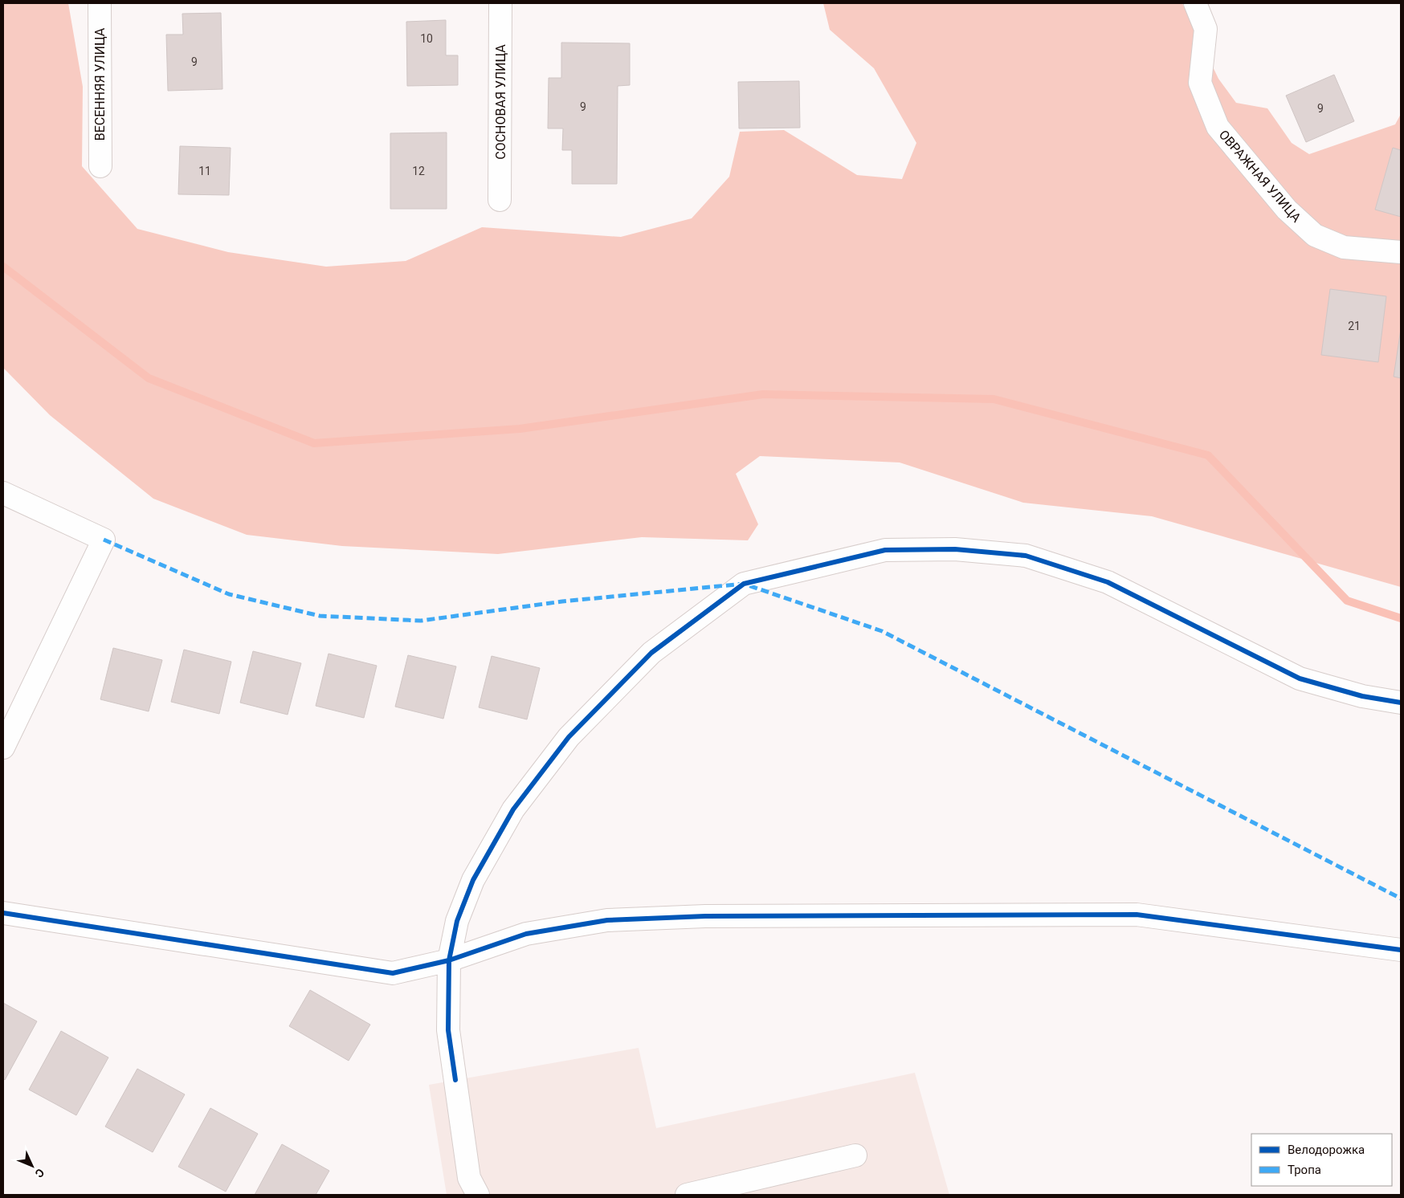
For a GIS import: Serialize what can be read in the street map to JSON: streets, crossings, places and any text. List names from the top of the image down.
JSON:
{
  "streets": {
    "street": ["ВЕСЕННЯЯ УЛИЦА", "СОСНОВАЯ УЛИЦА", "ОВРАЖНАЯ УЛИЦА"]
  },
  "house_numbers": [
    "10",
    "9",
    "9",
    "9",
    "11",
    "12",
    "21"
  ],
  "legend": ["Велодорожка", "Тропа"],
  "north": "bottom right"
}
